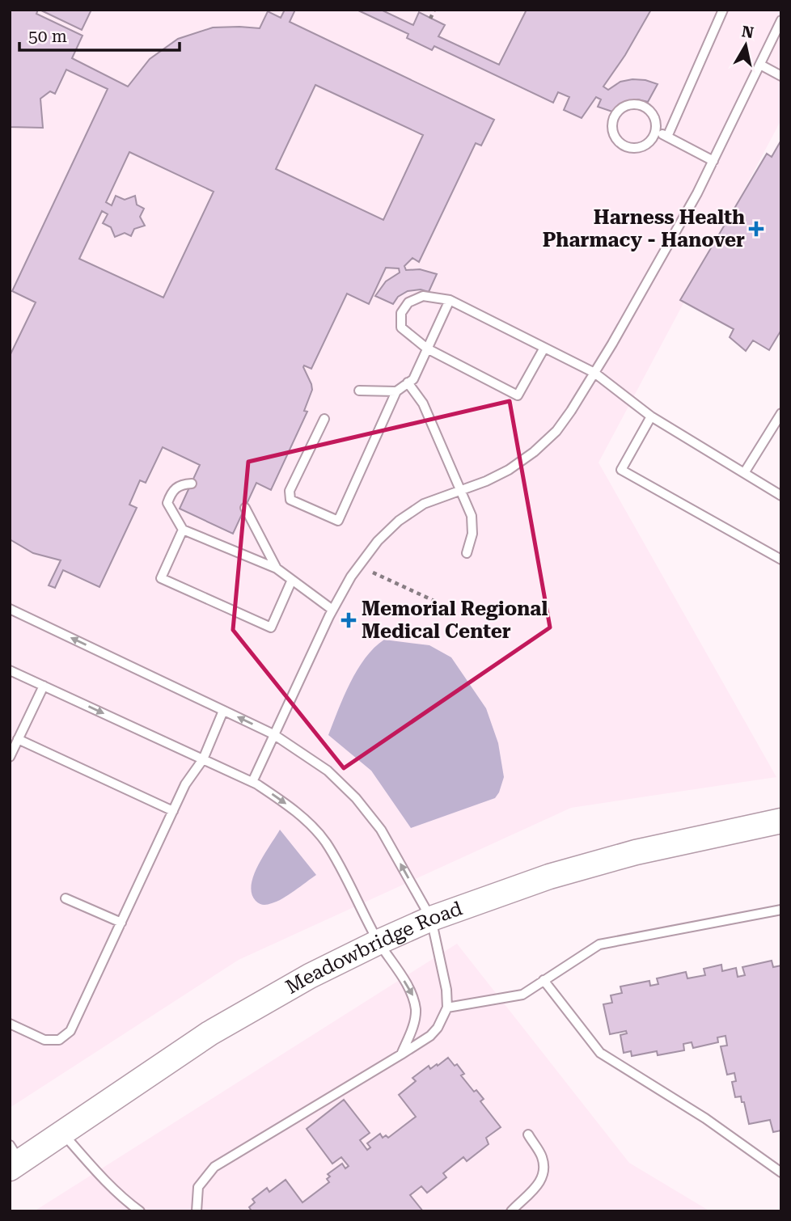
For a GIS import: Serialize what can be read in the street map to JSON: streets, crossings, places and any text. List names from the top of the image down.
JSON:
{
  "streets": {
    "main road": ["Meadowbridge Road"]
  },
  "places": {
    "health": ["Harness Health Pharmacy - Hanover", "Memorial Regional Medical Center"]
  },
  "scale_bar": "50 m",
  "north": "top"
}
